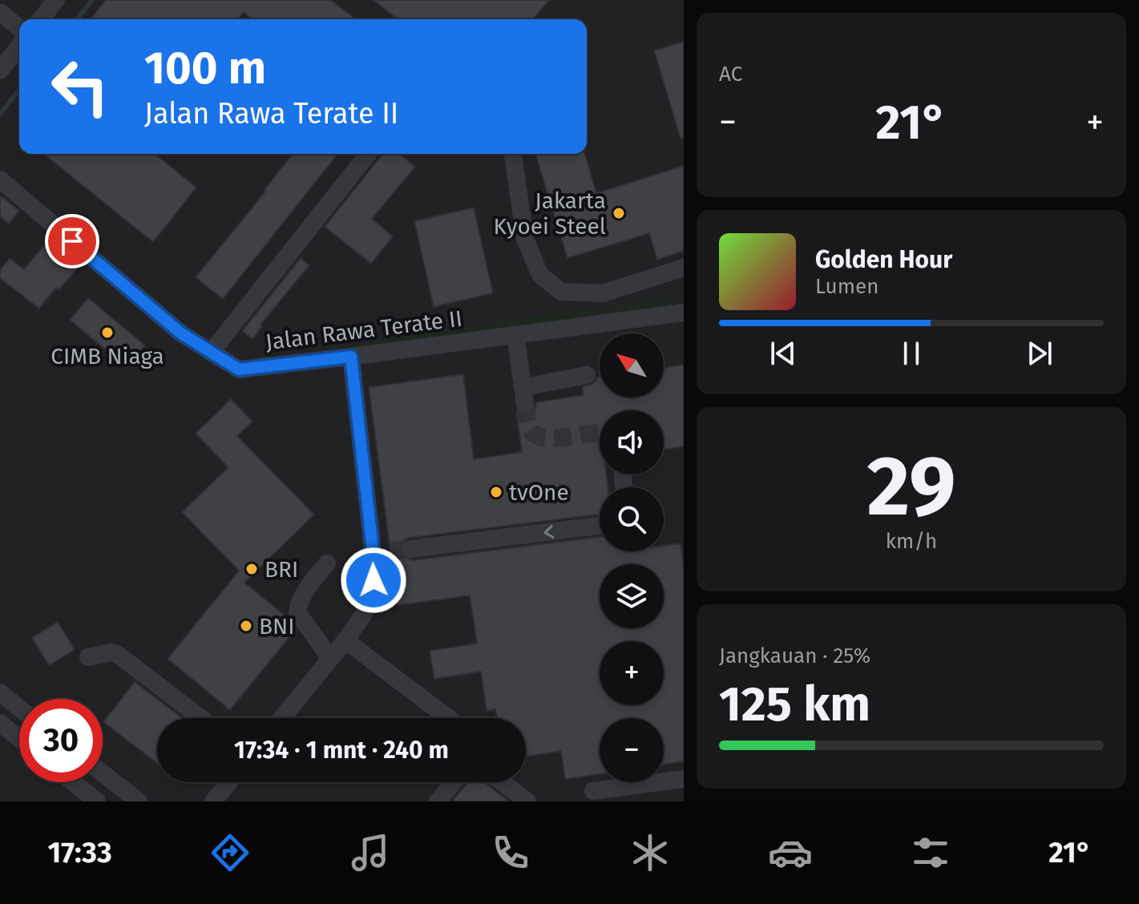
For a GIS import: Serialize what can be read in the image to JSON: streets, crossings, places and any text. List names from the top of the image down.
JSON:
{
  "streets": {
    "street": ["Jalan Rawa Terate II"]
  },
  "places": [
    "Jakarta Kyoei Steel",
    "CIMB Niaga",
    "tvOne",
    "BRI",
    "BNI"
  ],
  "north": "top left",
  "page": {
    "tile": [
      "AC",
      ["29", "km/h"],
      ["Jangkauan · 25%", "125 km"]
    ],
    "turn": ["100 m", "Jalan Rawa Terate II"],
    "heat": ["−", "21°", "+"],
    "song": ["Golden Hour", "Lumen"],
    "map_buttons": ["+", "−"],
    "limit": "30",
    "trip": "17:34 · 1 mnt · 240 m",
    "tabs": ["17:33", "21°"]
  }
}
